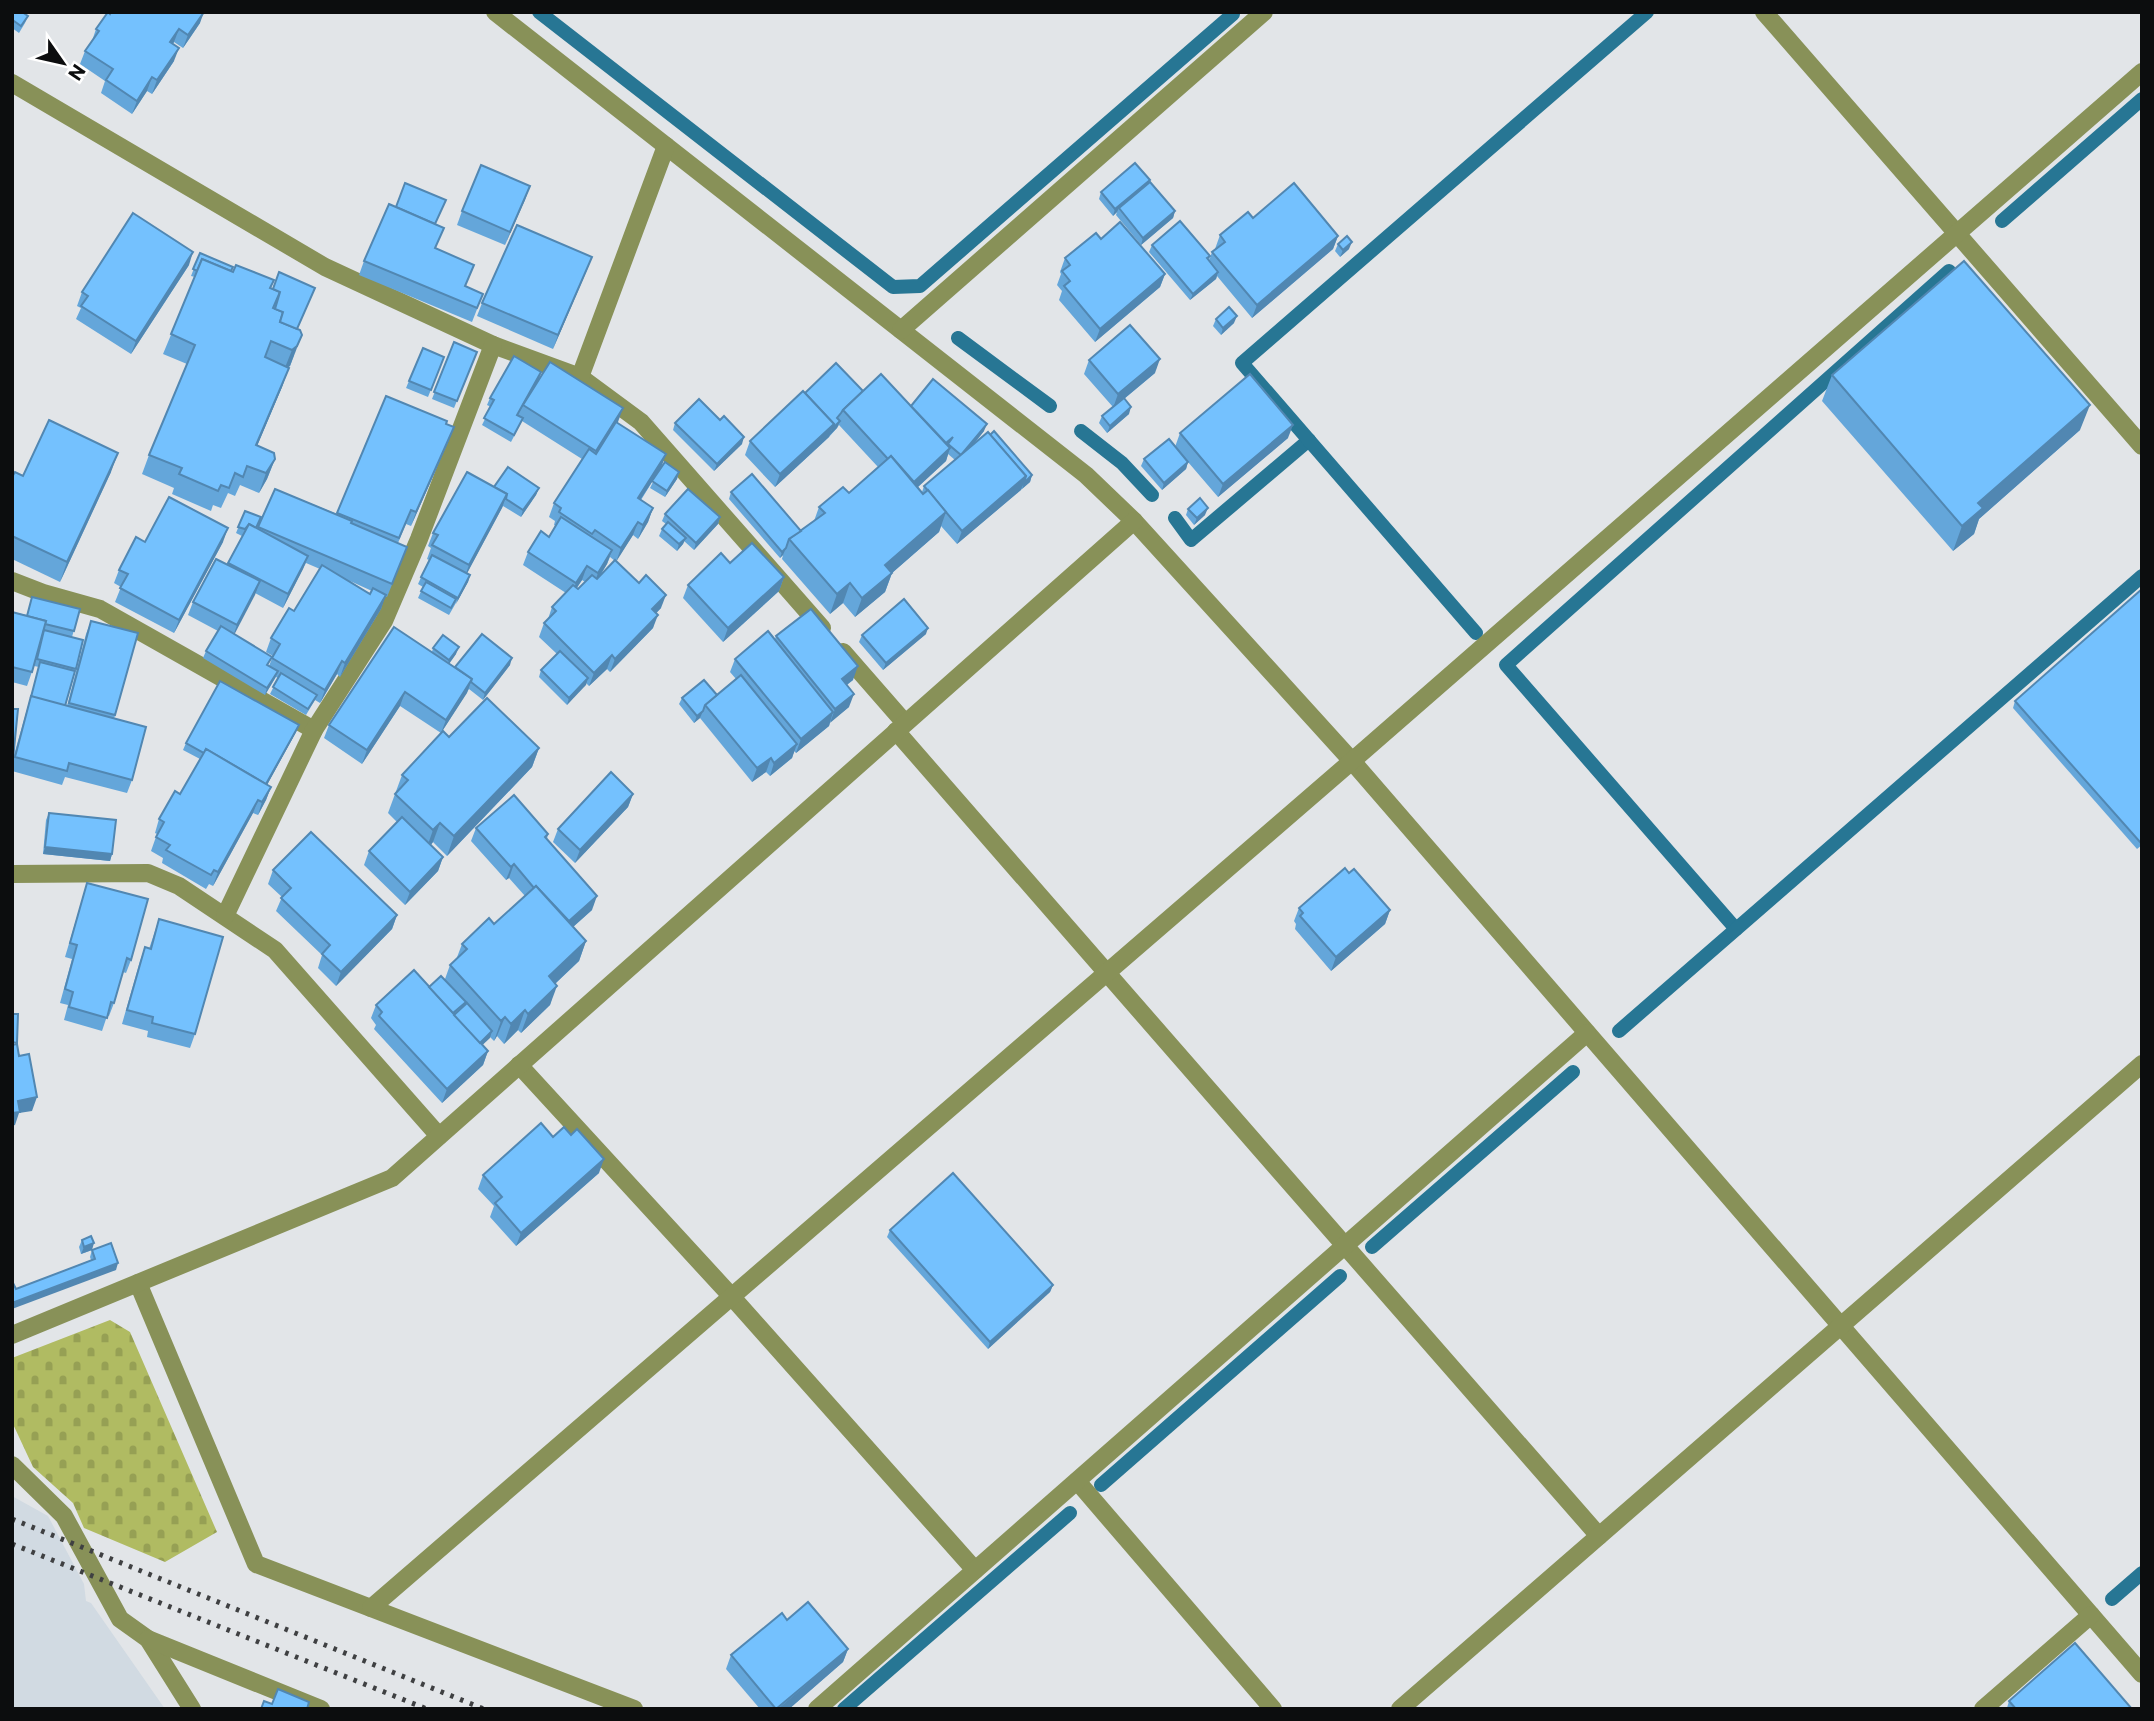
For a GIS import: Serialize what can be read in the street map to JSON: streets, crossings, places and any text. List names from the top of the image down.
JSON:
{
  "north": "bottom right"
}
